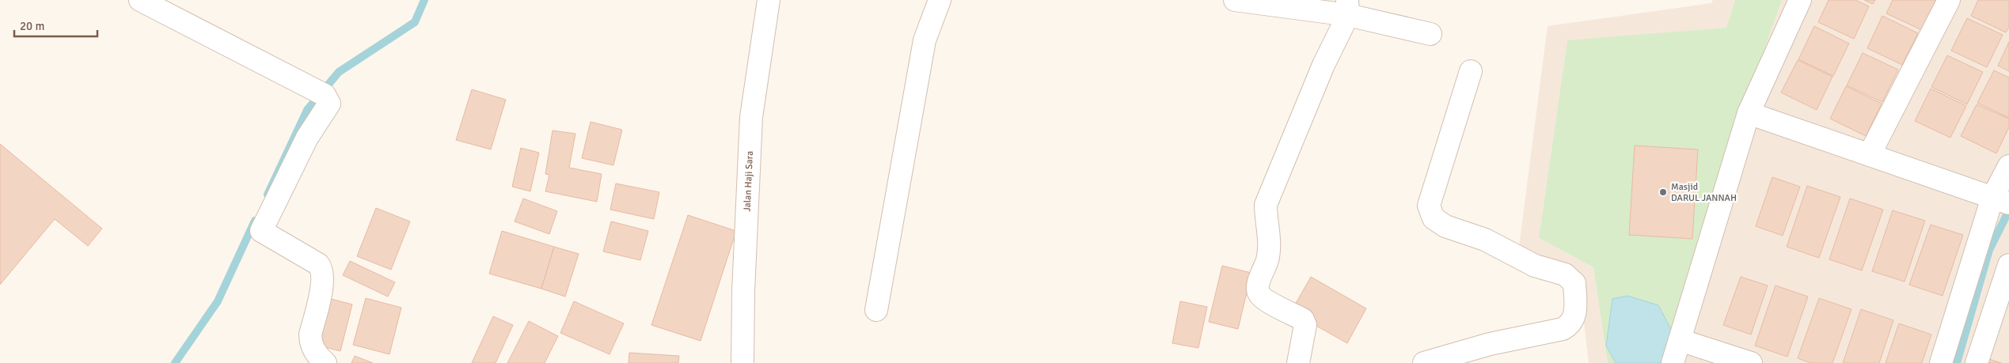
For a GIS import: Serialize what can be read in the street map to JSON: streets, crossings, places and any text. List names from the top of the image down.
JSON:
{
  "streets": {
    "street": ["Jalan Haji Sara"]
  },
  "places": ["Masjid DARUL JANNAH"],
  "scale_bar": "20 m"
}
